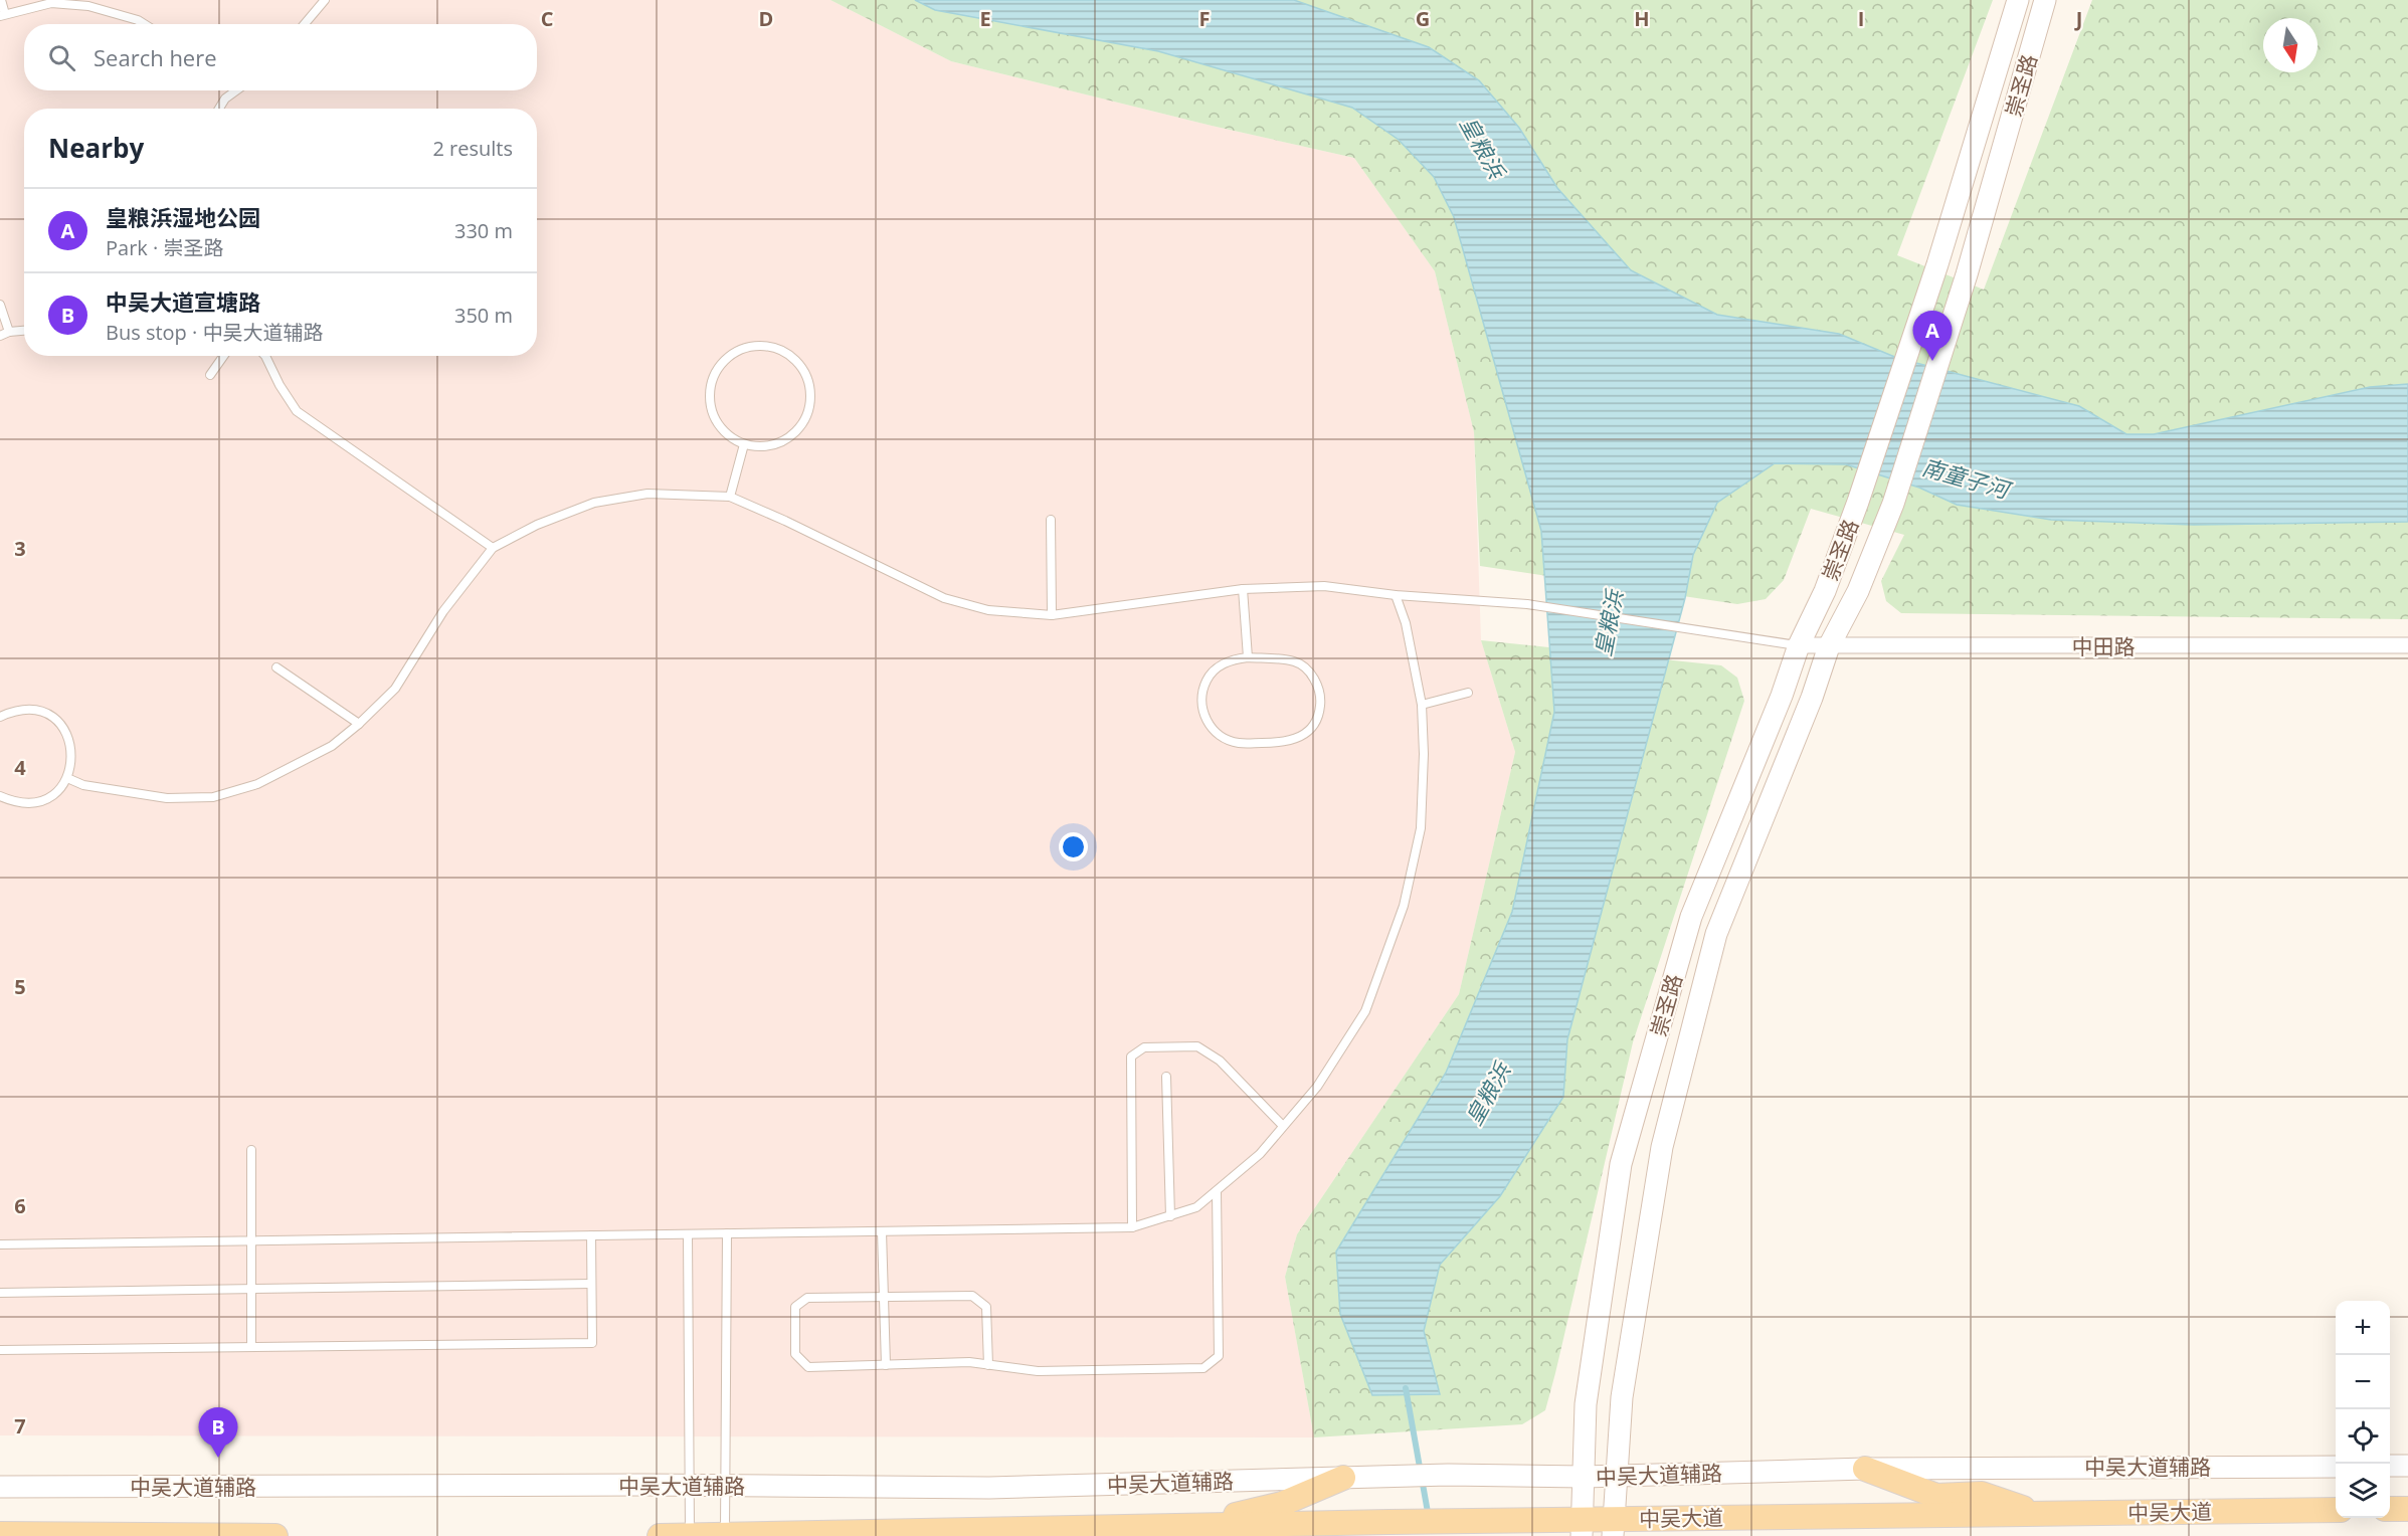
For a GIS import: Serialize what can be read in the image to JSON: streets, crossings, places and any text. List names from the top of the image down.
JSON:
{
  "streets": {
    "main road": ["崇圣路", "中吴大道辅路", "中吴大道"],
    "street": ["中田路"]
  },
  "crossings": [
    ["崇圣路", "中田路"],
    ["崇圣路", "中吴大道辅路"],
    ["崇圣路", "中吴大道"]
  ],
  "water": ["皇粮浜", "南童子河"],
  "north": "bottom",
  "page": {
    "search": "Search here",
    "heading": ["Nearby", "2 results"],
    "list": [
      {
        "mark": "A",
        "name": "皇粮浜湿地公园",
        "note": "Park · 崇圣路",
        "value": "330 m"
      },
      {
        "mark": "B",
        "name": "中吴大道宣塘路",
        "note": "Bus stop · 中吴大道辅路",
        "value": "350 m"
      }
    ],
    "pins": ["A", "B"],
    "map_buttons": ["+", "−"]
  },
  "grid": {
    "columns": [
      "C",
      "D",
      "E",
      "F",
      "G",
      "H",
      "I",
      "J"
    ],
    "rows": [
      "3",
      "4",
      "5",
      "6",
      "7"
    ]
  }
}
